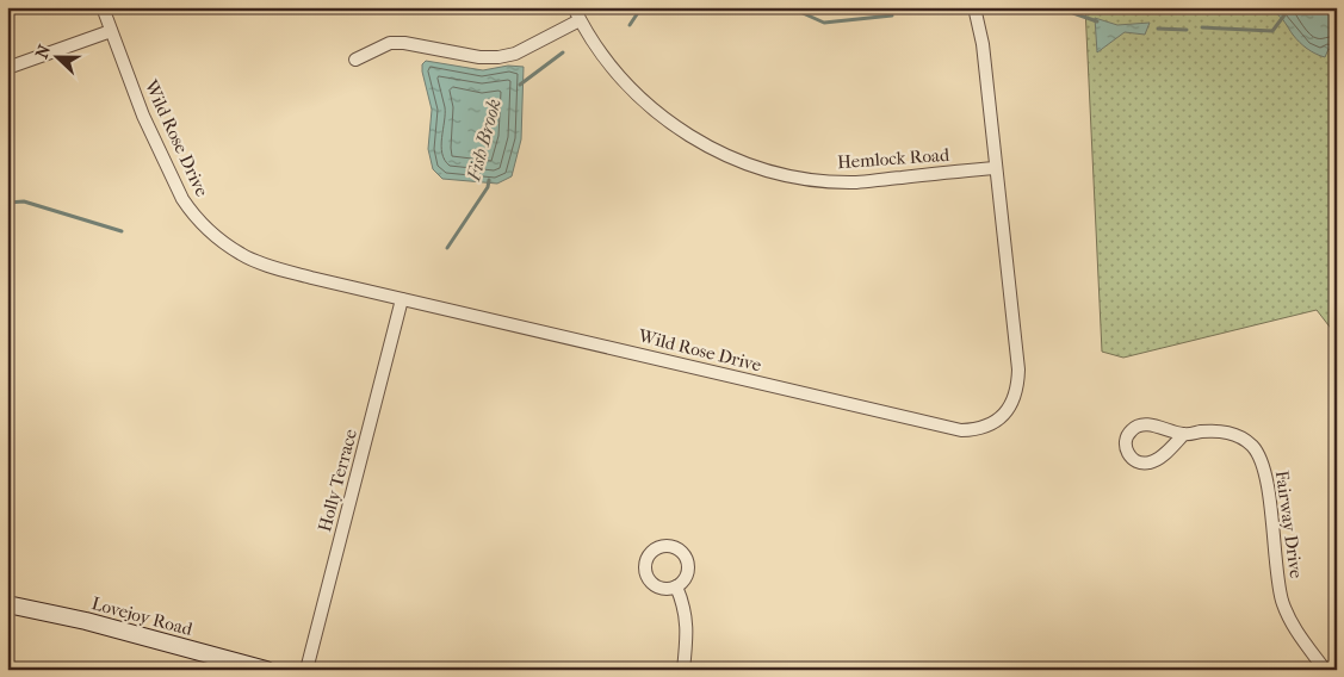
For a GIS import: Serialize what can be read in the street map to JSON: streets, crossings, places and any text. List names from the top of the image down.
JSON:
{
  "streets": {
    "main road": ["Lovejoy Road"],
    "street": [
      "Wild Rose Drive",
      "Hemlock Road",
      "Holly Terrace",
      "Fairway Drive"
    ]
  },
  "crossings": [
    ["Wild Rose Drive", "Hemlock Road"],
    ["Wild Rose Drive", "Holly Terrace"]
  ],
  "water": ["Fish Brook"],
  "north": "left"
}
